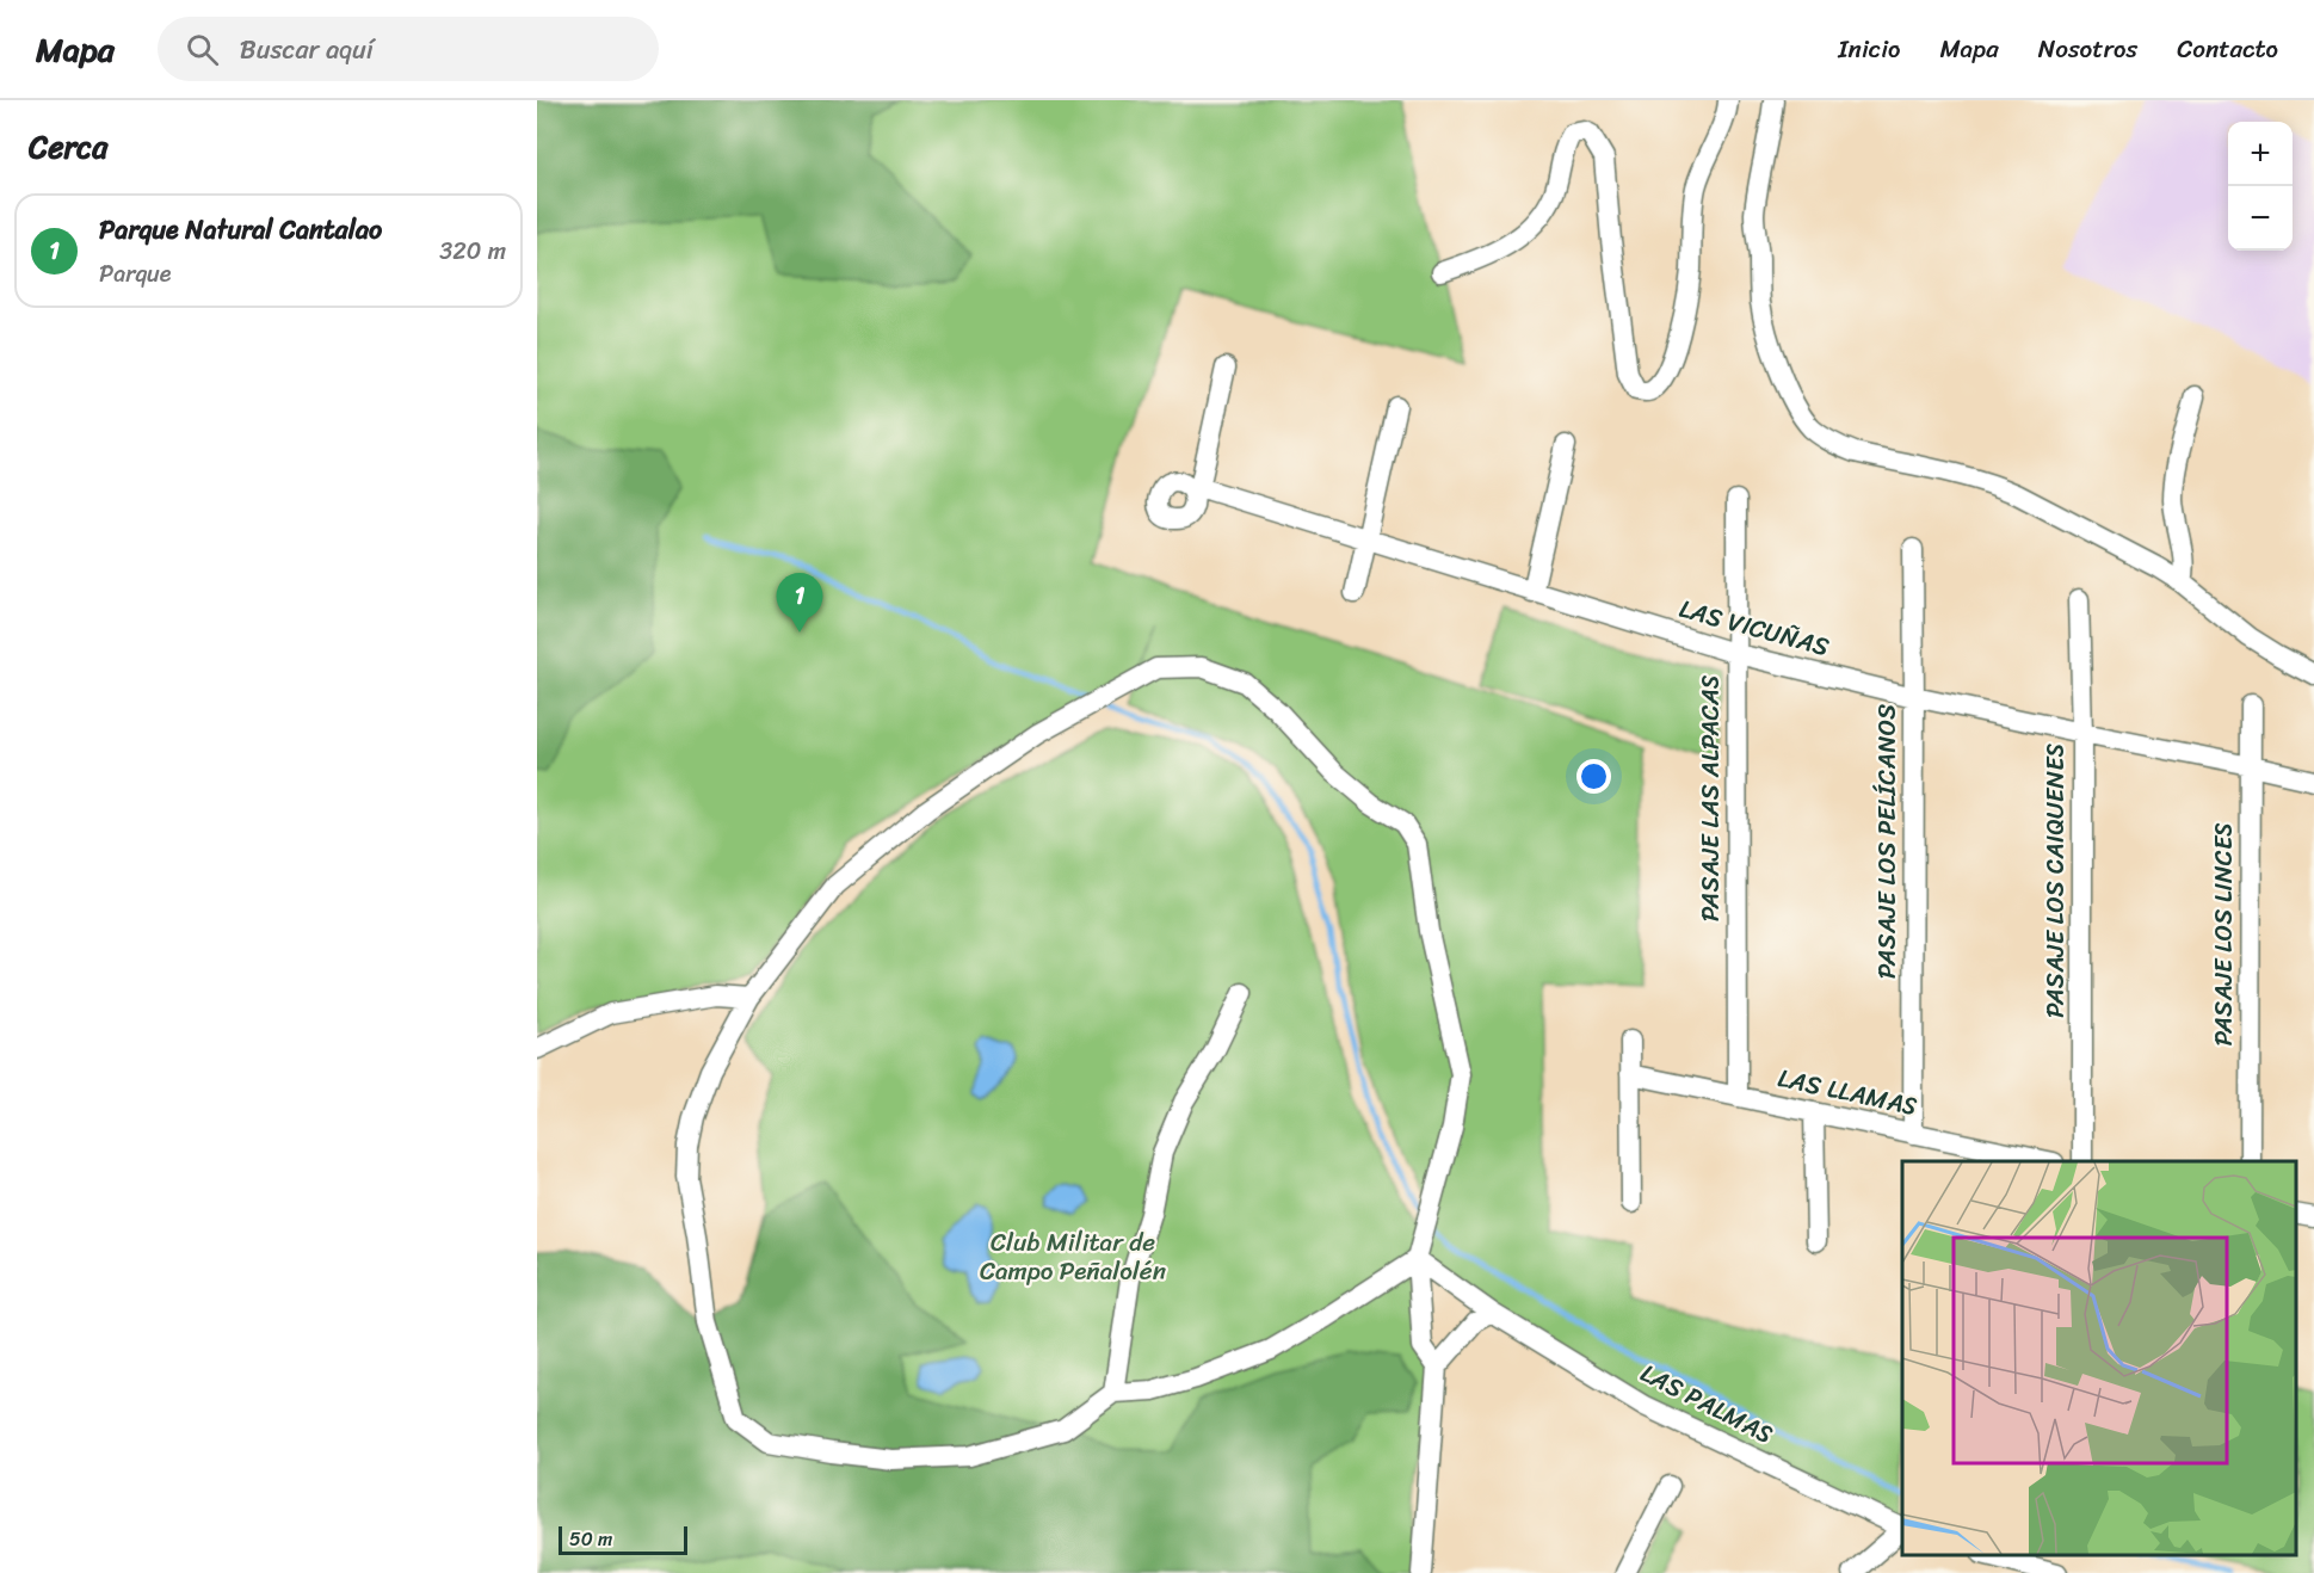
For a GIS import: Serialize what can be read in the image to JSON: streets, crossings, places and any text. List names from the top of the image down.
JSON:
{
  "streets": {
    "street": [
      "LAS VICUÑAS",
      "PASAJE LAS ALPACAS",
      "PASAJE LOS PELÍCANOS",
      "PASAJE LOS CAIQUENES",
      "PASAJE LOS LINCES",
      "LAS LLAMAS",
      "LAS PALMAS"
    ]
  },
  "crossings": [
    ["LAS VICUÑAS", "PASAJE LAS ALPACAS"],
    ["LAS VICUÑAS", "PASAJE LOS PELÍCANOS"],
    ["LAS VICUÑAS", "PASAJE LOS CAIQUENES"],
    ["LAS VICUÑAS", "PASAJE LOS LINCES"],
    ["PASAJE LAS ALPACAS", "LAS LLAMAS"],
    ["PASAJE LOS PELÍCANOS", "LAS LLAMAS"]
  ],
  "parks": ["Club Militar de Campo Peñalolén"],
  "scale_bar": "50 m",
  "page": {
    "header": "Mapa",
    "search": "Buscar aquí",
    "nav": [
      "Inicio",
      "Mapa",
      "Nosotros",
      "Contacto"
    ],
    "heading": "Cerca",
    "map_buttons": ["+", "−"],
    "list": [
      {
        "mark": "1",
        "name": "Parque Natural Cantalao",
        "note": "Parque",
        "value": "320 m"
      }
    ],
    "pins": "1",
    "scale": "50 m"
  }
}
